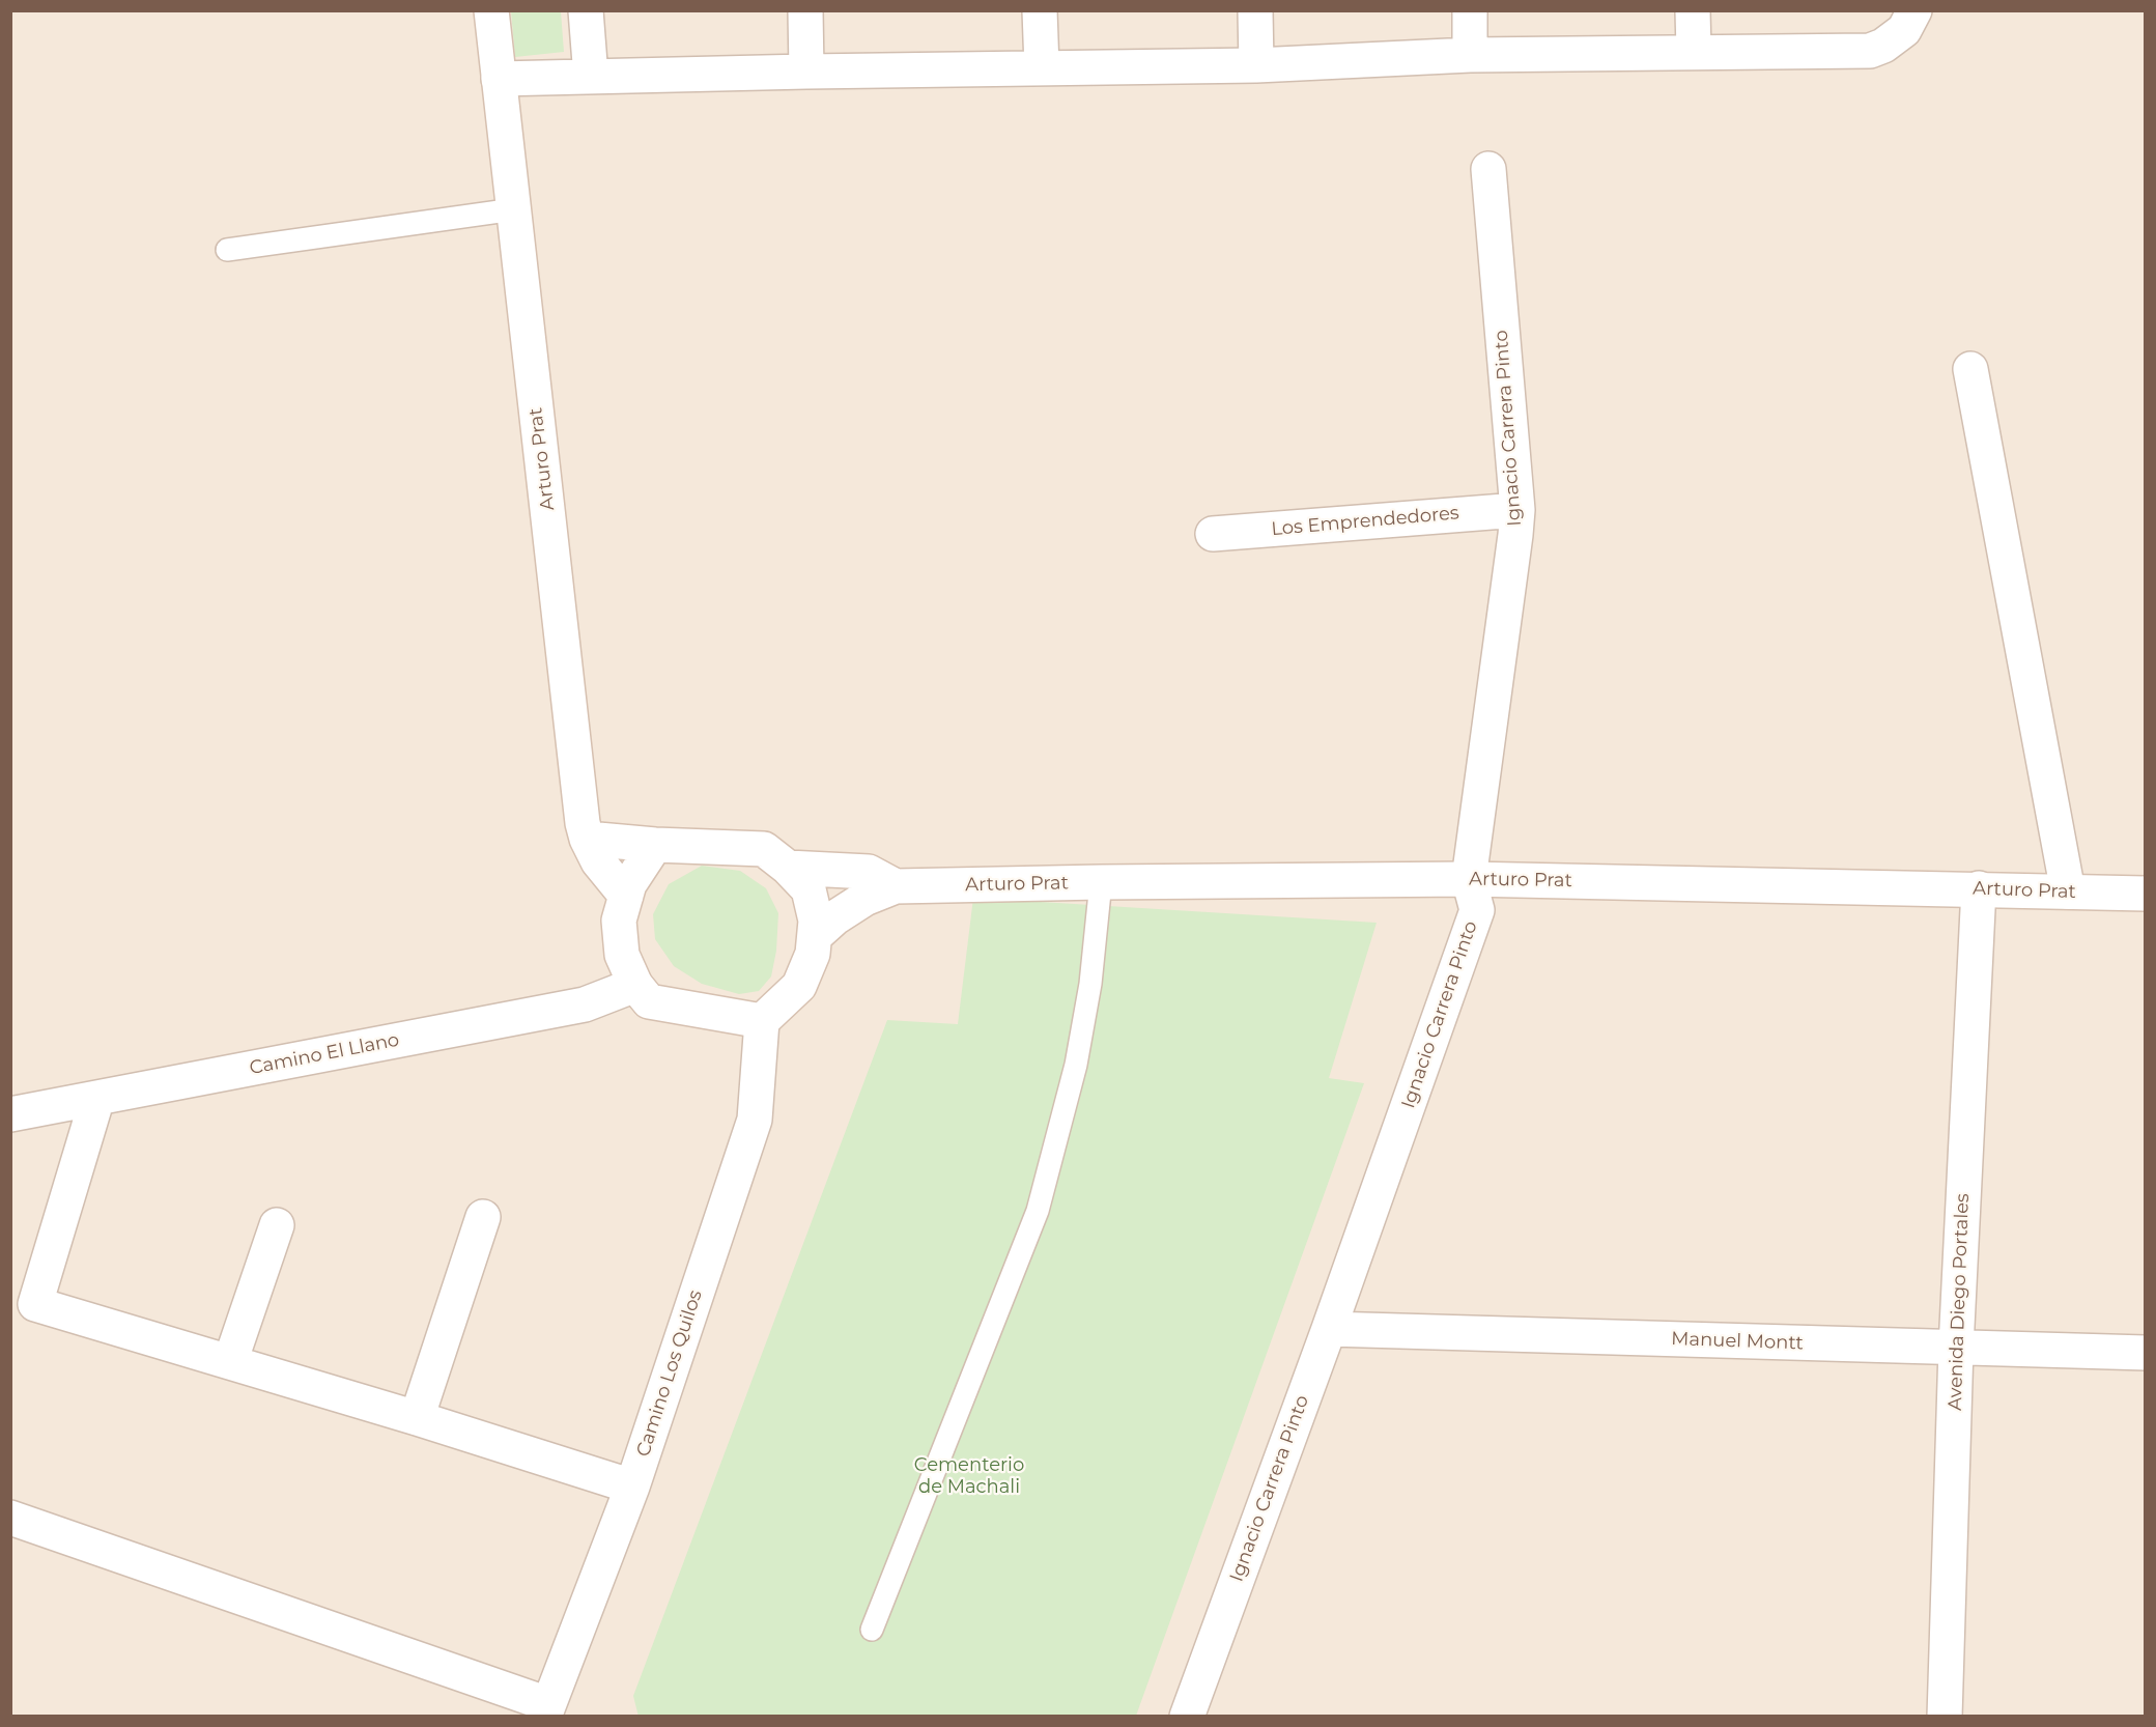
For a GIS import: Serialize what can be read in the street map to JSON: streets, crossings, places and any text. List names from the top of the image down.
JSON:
{
  "streets": {
    "street": [
      "Ignacio Carrera Pinto",
      "Arturo Prat",
      "Los Emprendedores",
      "Camino El Llano",
      "Avenida Diego Portales",
      "Manuel Montt",
      "Camino Los Quilos"
    ]
  },
  "crossings": [
    ["Ignacio Carrera Pinto", "Arturo Prat"],
    ["Ignacio Carrera Pinto", "Los Emprendedores"],
    ["Ignacio Carrera Pinto", "Manuel Montt"],
    ["Arturo Prat", "Camino El Llano"],
    ["Arturo Prat", "Avenida Diego Portales"],
    ["Arturo Prat", "Camino Los Quilos"],
    ["Camino El Llano", "Camino Los Quilos"],
    ["Avenida Diego Portales", "Manuel Montt"]
  ],
  "parks": ["Cementerio de Machali"]
}
